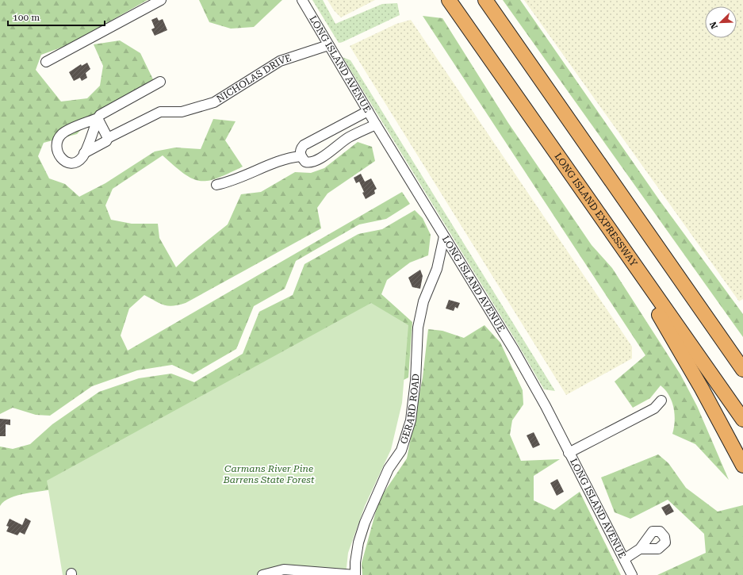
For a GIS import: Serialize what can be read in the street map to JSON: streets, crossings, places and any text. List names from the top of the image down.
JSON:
{
  "streets": {
    "highway": ["LONG ISLAND EXPRESSWAY"],
    "street": ["LONG ISLAND AVENUE", "NICHOLAS DRIVE", "GERARD ROAD"]
  },
  "crossings": [
    ["LONG ISLAND AVENUE", "NICHOLAS DRIVE"],
    ["LONG ISLAND AVENUE", "GERARD ROAD"]
  ],
  "parks": ["Carmans River Pine Barrens State Forest"],
  "scale_bar": "100 m",
  "north": "bottom left"
}
